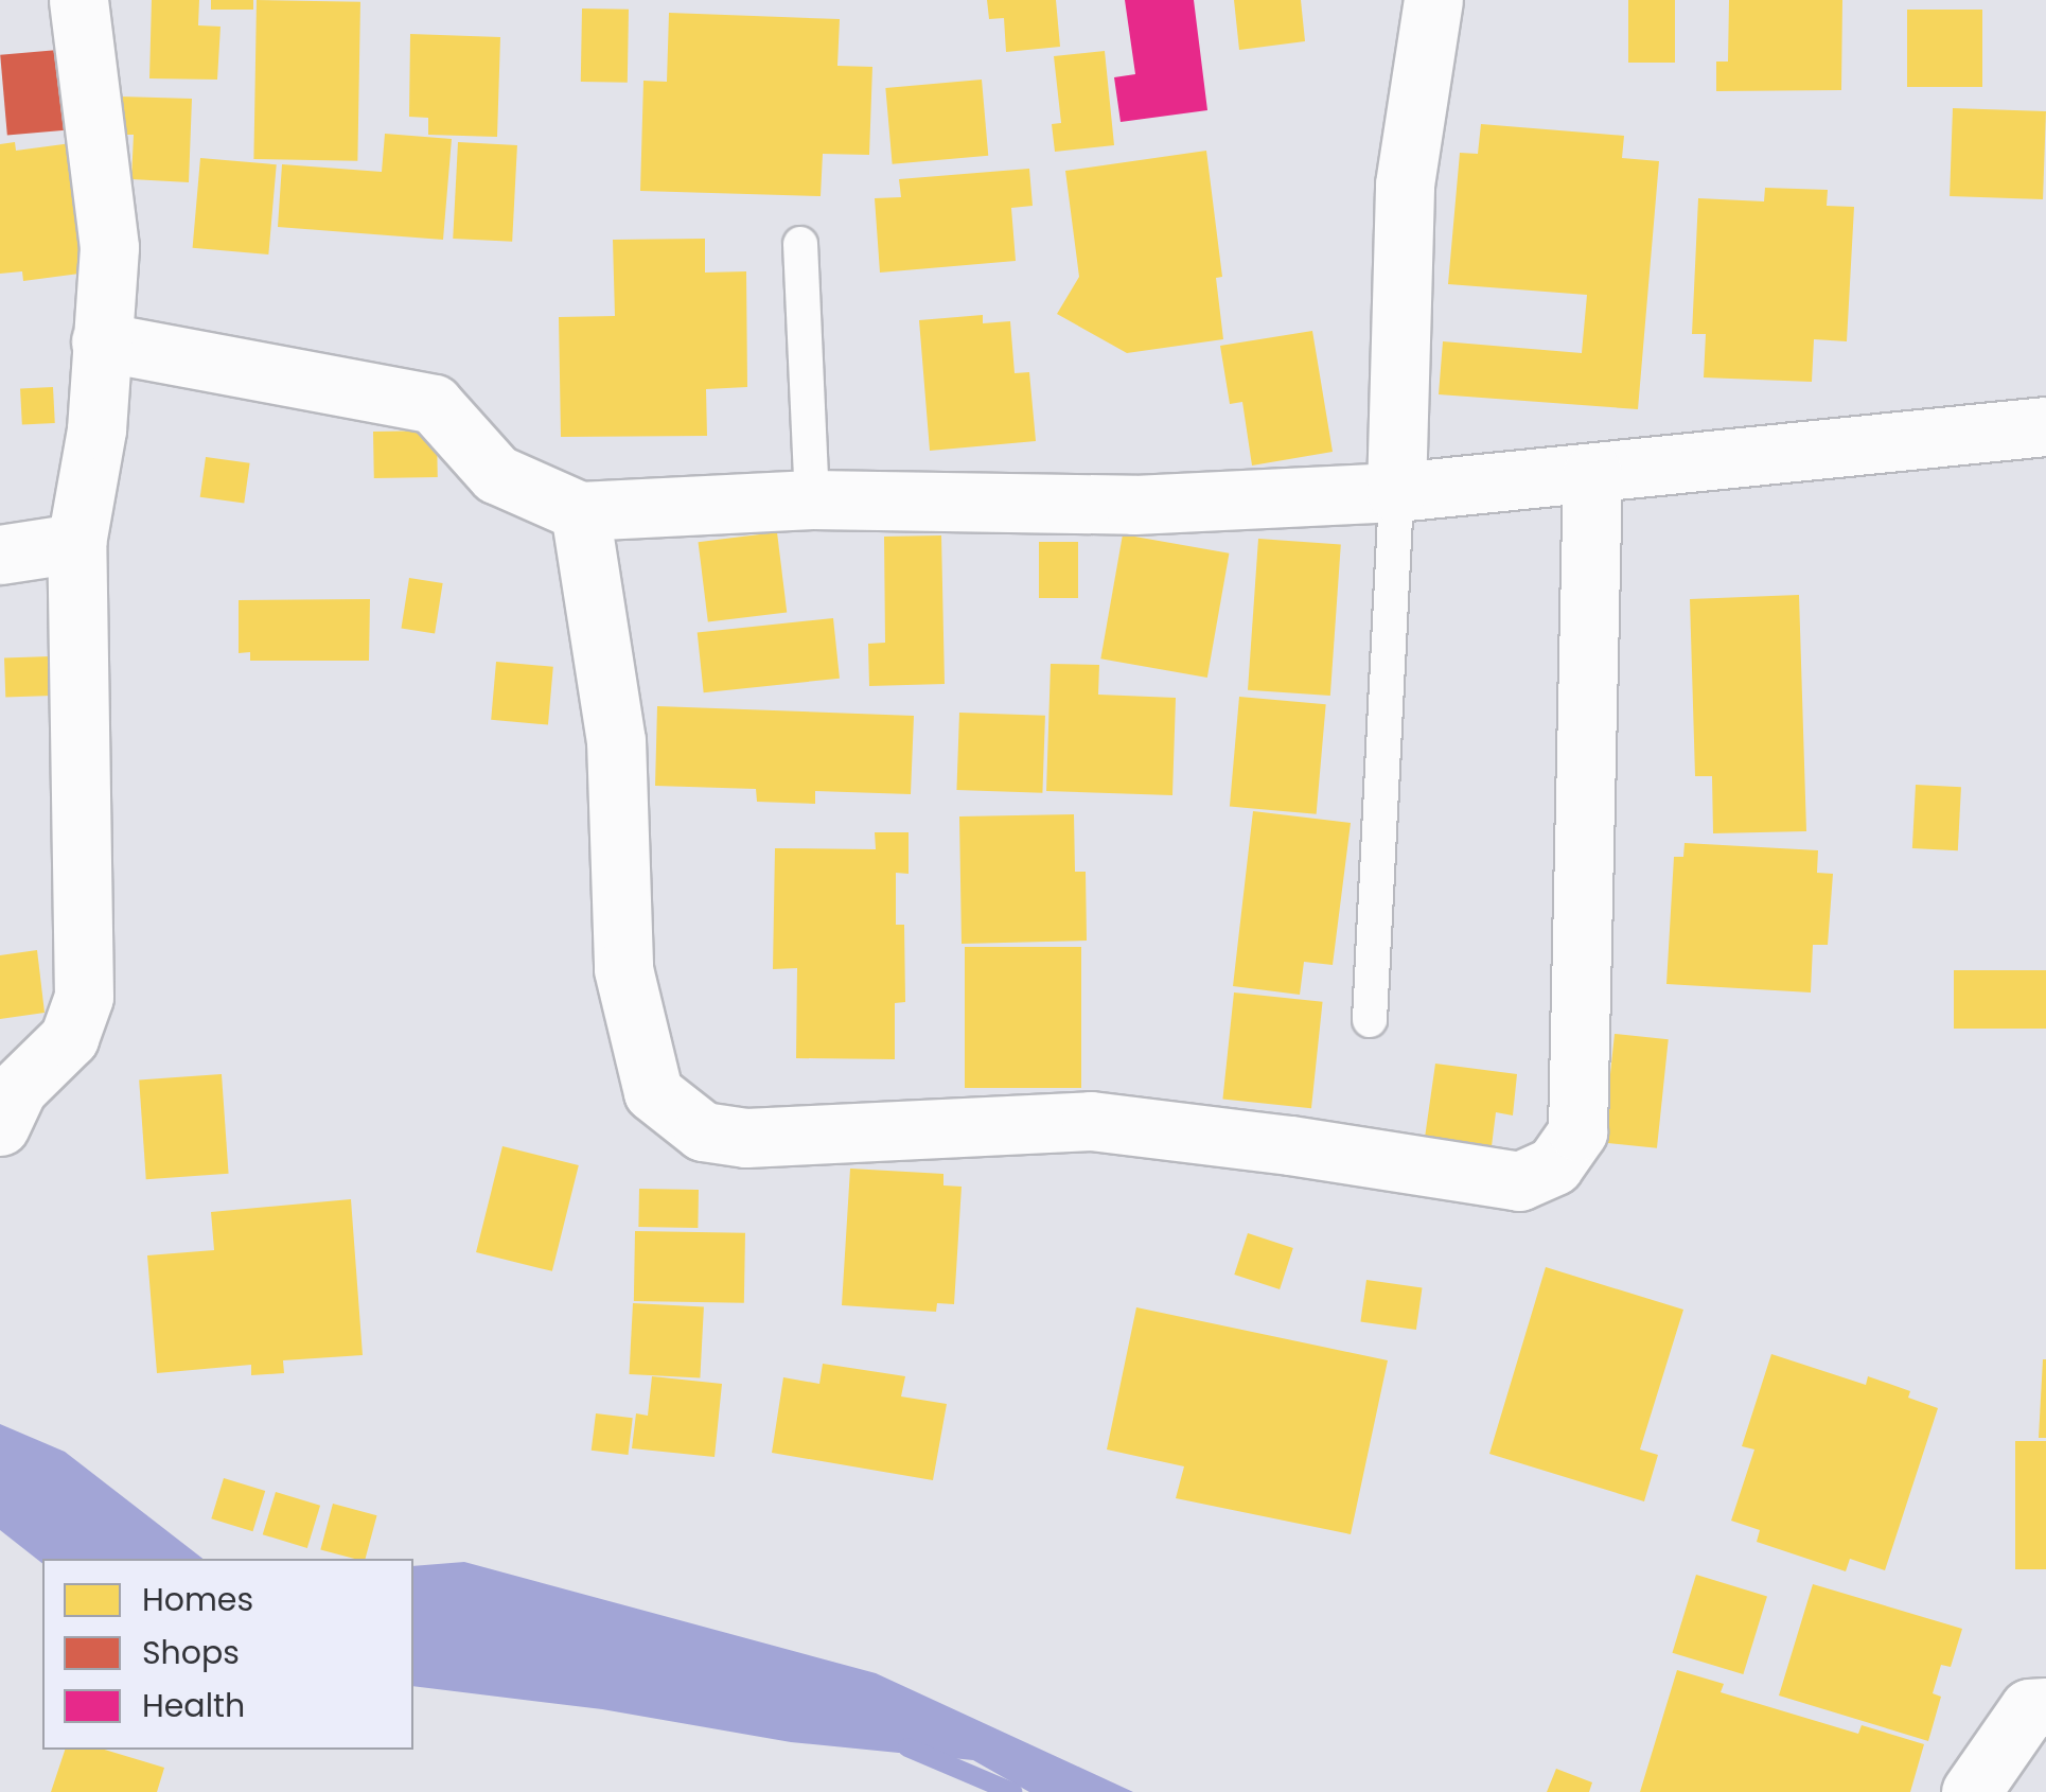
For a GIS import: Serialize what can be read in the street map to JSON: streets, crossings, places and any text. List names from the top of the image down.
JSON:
{
  "legend": ["Homes", "Shops", "Health"]
}
